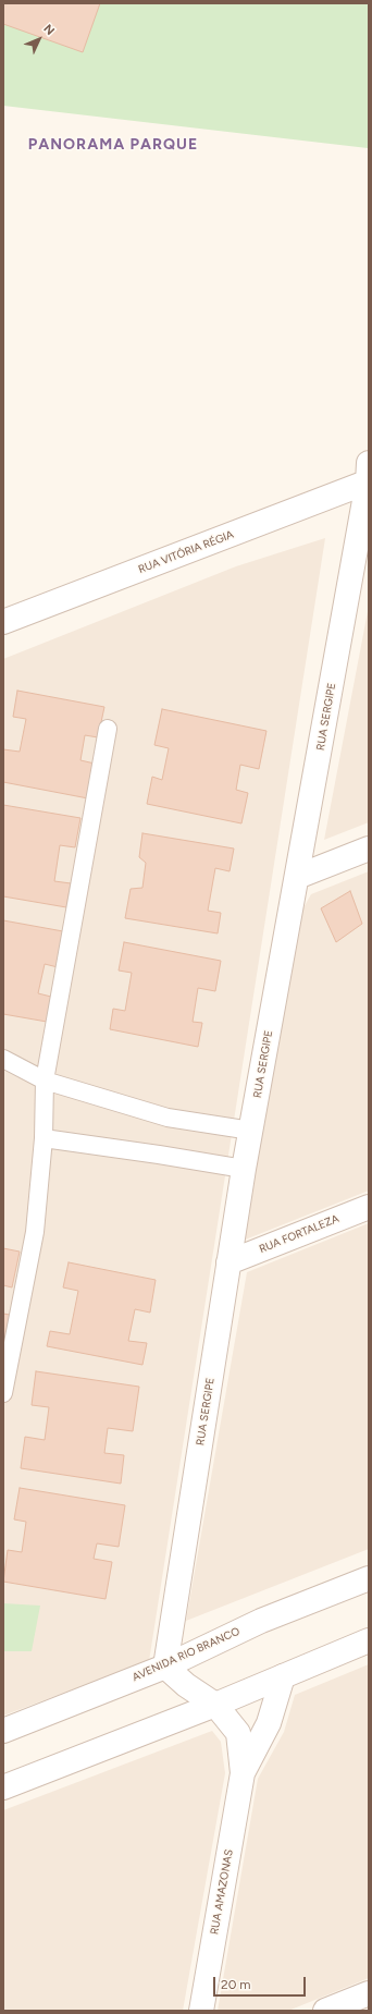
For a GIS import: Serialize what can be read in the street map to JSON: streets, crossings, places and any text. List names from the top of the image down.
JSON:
{
  "streets": {
    "street": [
      "RUA VITÓRIA RÉGIA",
      "RUA SERGIPE",
      "RUA FORTALEZA",
      "AVENIDA RIO BRANCO",
      "RUA AMAZONAS"
    ]
  },
  "crossings": [
    ["RUA VITÓRIA RÉGIA", "RUA SERGIPE"],
    ["RUA SERGIPE", "RUA FORTALEZA"],
    ["RUA SERGIPE", "AVENIDA RIO BRANCO"],
    ["RUA SERGIPE", "RUA AMAZONAS"],
    ["AVENIDA RIO BRANCO", "RUA AMAZONAS"]
  ],
  "districts": ["PANORAMA PARQUE"],
  "scale_bar": "20 m",
  "north": "top right"
}
